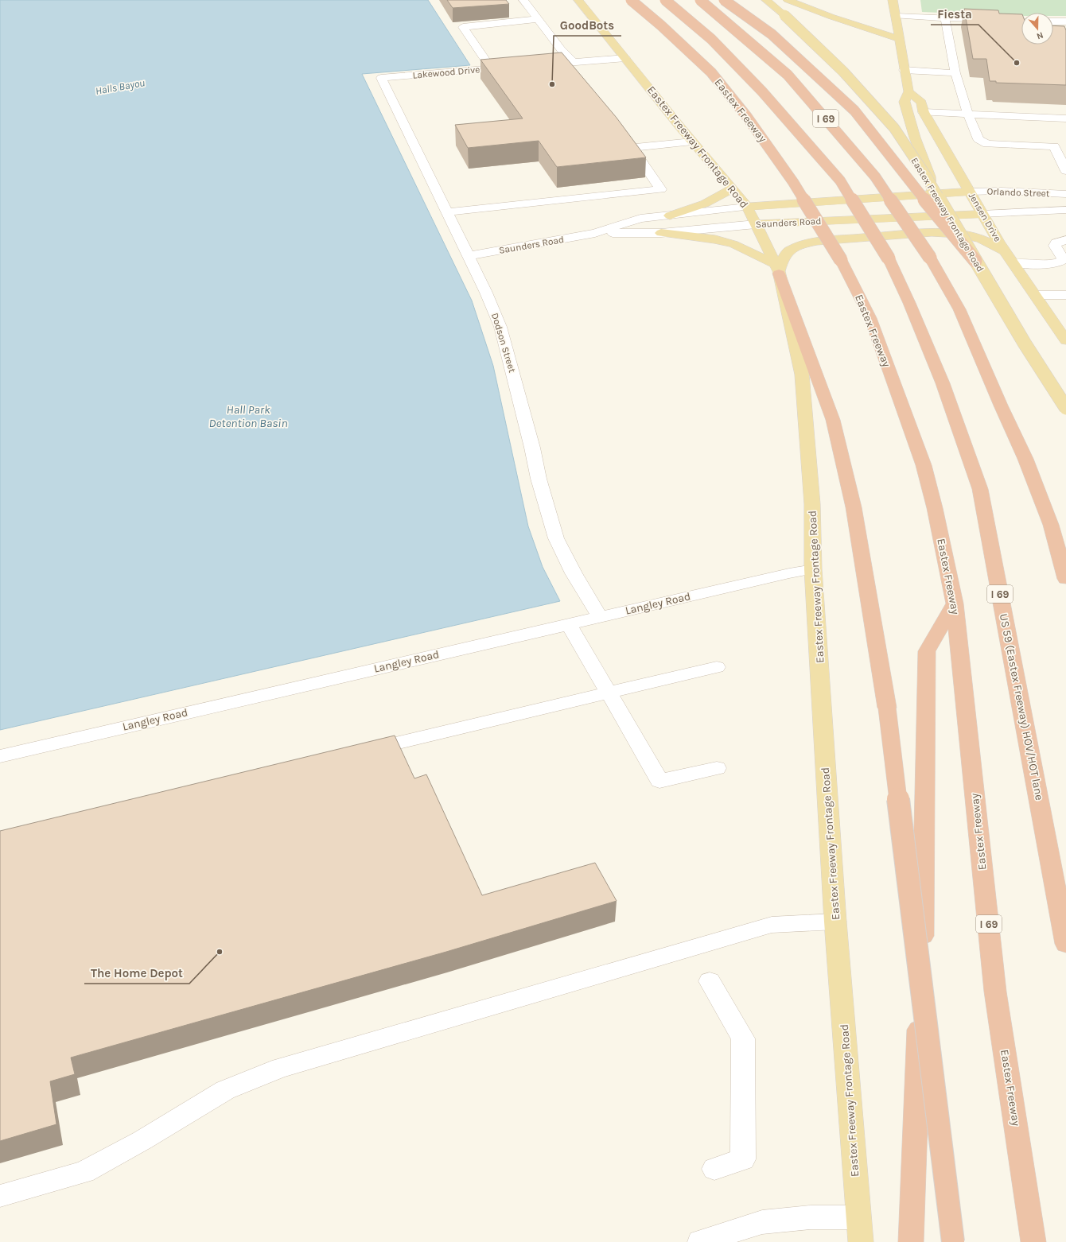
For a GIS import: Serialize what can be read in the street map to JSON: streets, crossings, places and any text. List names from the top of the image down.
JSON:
{
  "streets": {
    "highway": ["Eastex Freeway", "I 69", "US 59 (Eastex Freeway) HOV/HOT lane"],
    "main road": ["Eastex Freeway Frontage Road", "Jensen Drive", "Saunders Road"],
    "street": [
      "Lakewood Drive",
      "Orlando Street",
      "Dodson Street",
      "Langley Road"
    ]
  },
  "crossings": [
    ["Lakewood Drive", "Dodson Street"],
    ["Eastex Freeway Frontage Road", "Saunders Road"],
    ["Eastex Freeway Frontage Road", "Langley Road"],
    ["Orlando Street", "Jensen Drive"],
    ["Orlando Street", "Saunders Road"],
    ["Jensen Drive", "Saunders Road"],
    ["Saunders Road", "Dodson Street"],
    ["Dodson Street", "Langley Road"]
  ],
  "water": ["Halls Bayou", "Hall Park Detention Basin"],
  "places": ["Fiesta", "GoodBots", "The Home Depot"],
  "north": "bottom"
}
